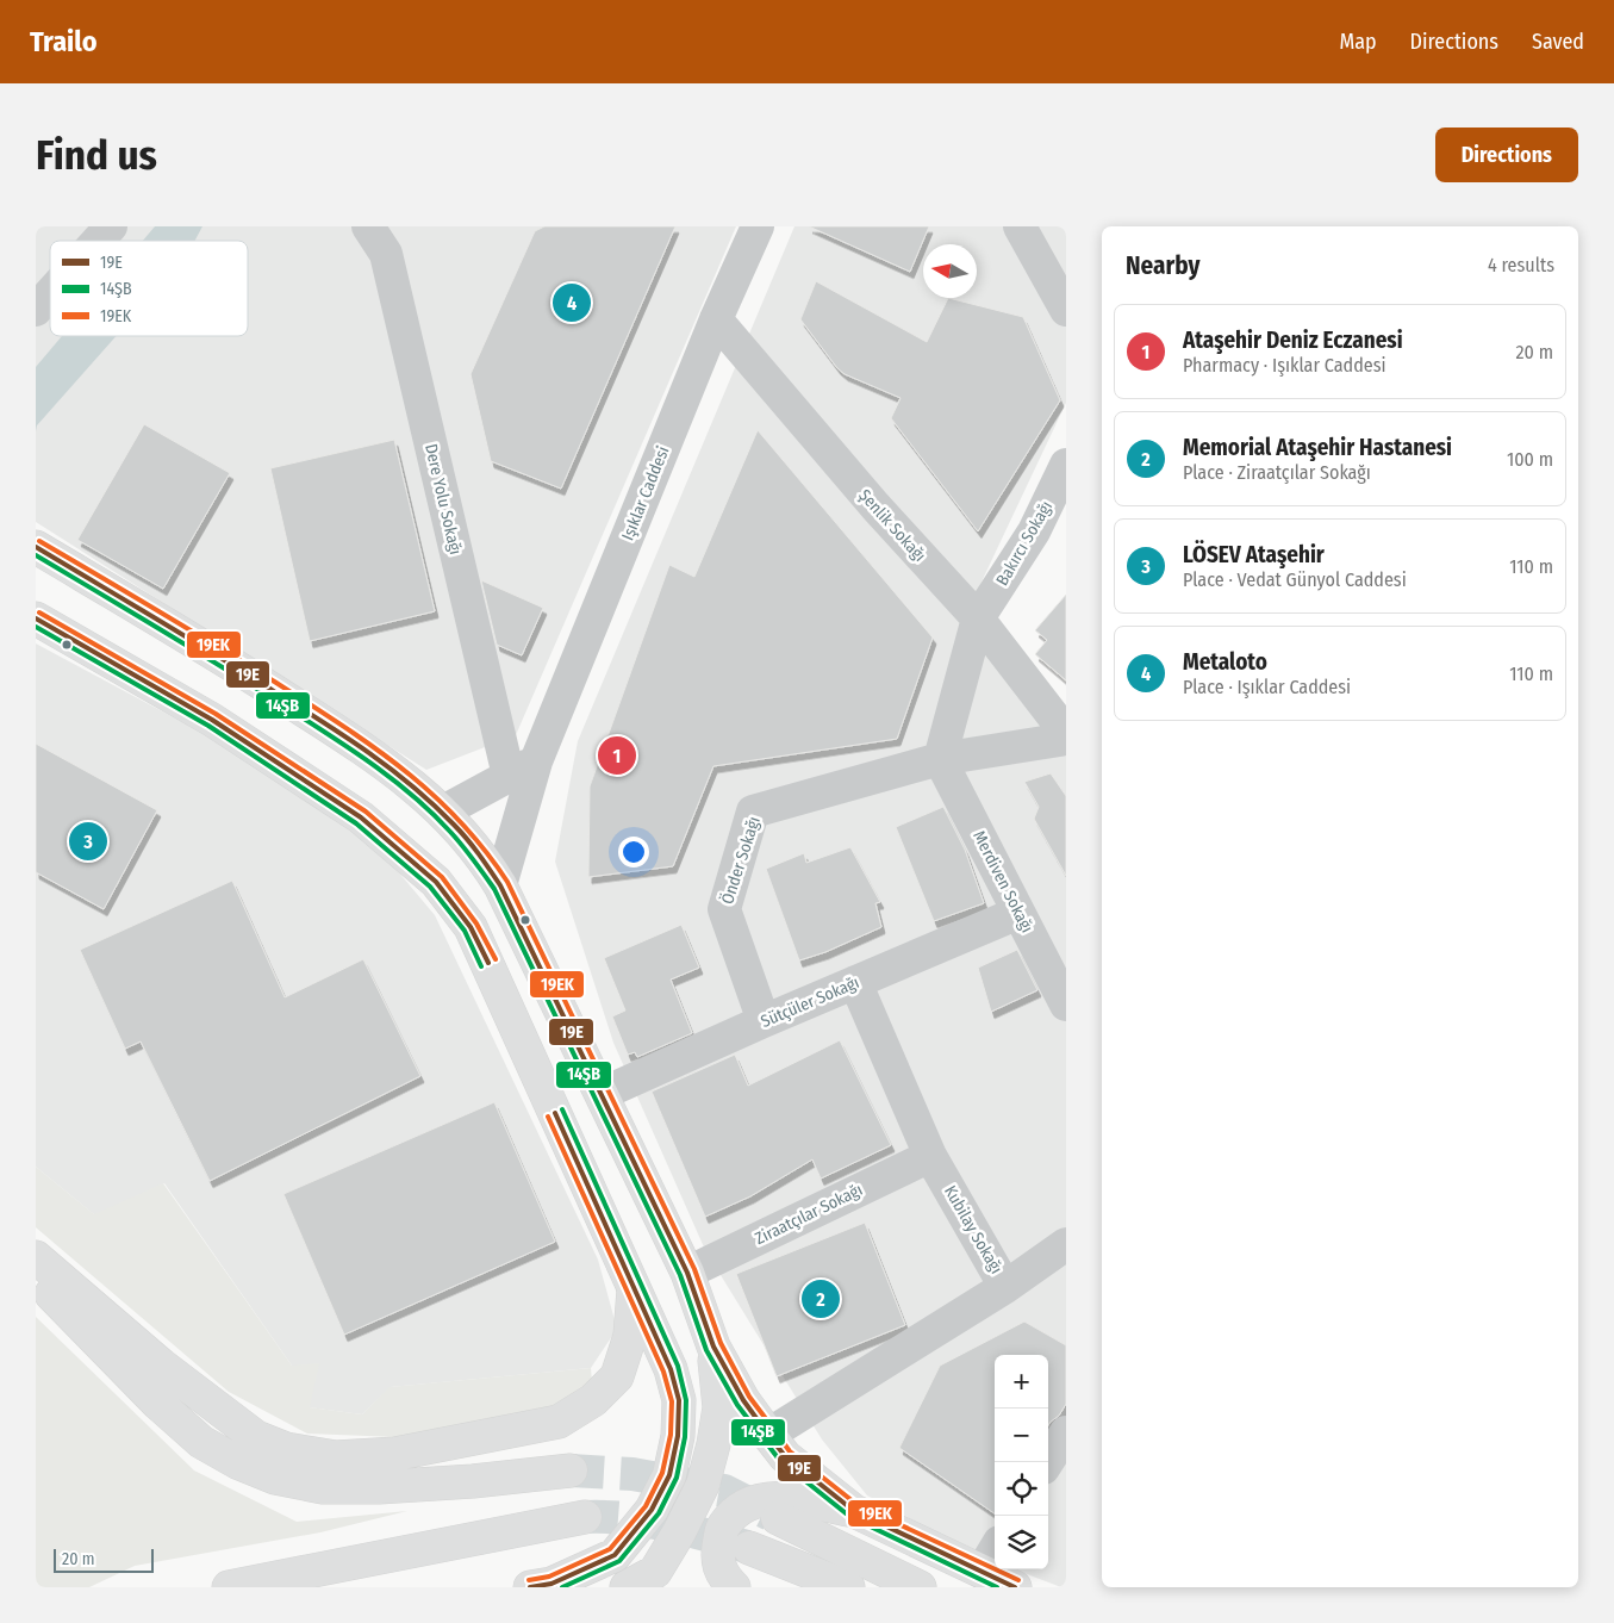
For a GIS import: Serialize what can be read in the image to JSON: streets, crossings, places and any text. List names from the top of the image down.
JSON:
{
  "streets": {
    "street": [
      "Işıklar Caddesi",
      "Dere Yolu Sokağı",
      "Şenlik Sokağı",
      "Bakırcı Sokağı",
      "Önder Sokağı",
      "Merdiven Sokağı",
      "Sütçüler Sokağı",
      "Ziraatçılar Sokağı",
      "Kubilay Sokağı"
    ]
  },
  "crossings": [
    ["Işıklar Caddesi", "Dere Yolu Sokağı"],
    ["Işıklar Caddesi", "Şenlik Sokağı"],
    ["Şenlik Sokağı", "Bakırcı Sokağı"],
    ["Önder Sokağı", "Merdiven Sokağı"],
    ["Önder Sokağı", "Sütçüler Sokağı"],
    ["Merdiven Sokağı", "Sütçüler Sokağı"],
    ["Sütçüler Sokağı", "Kubilay Sokağı"],
    ["Ziraatçılar Sokağı", "Kubilay Sokağı"]
  ],
  "lines": ["transit line 19EK", "transit line 19E", "transit line 14ŞB"],
  "legend": ["19E", "14ŞB", "19EK"],
  "scale_bar": "20 m",
  "north": "left",
  "page": {
    "header": "Trailo",
    "nav": ["Map", "Directions", "Saved"],
    "buttons": "Directions",
    "title": "Find us",
    "heading": ["Nearby", "4 results"],
    "pins": [
      "4",
      "1",
      "3",
      "2"
    ],
    "list": [
      {
        "mark": "1",
        "name": "Ataşehir Deniz Eczanesi",
        "note": "Pharmacy · Işıklar Caddesi",
        "value": "20 m"
      },
      {
        "mark": "2",
        "name": "Memorial Ataşehir Hastanesi",
        "note": "Place · Ziraatçılar Sokağı",
        "value": "100 m"
      },
      {
        "mark": "3",
        "name": "LÖSEV Ataşehir",
        "note": "Place · Vedat Günyol Caddesi",
        "value": "110 m"
      },
      {
        "mark": "4",
        "name": "Metaloto",
        "note": "Place · Işıklar Caddesi",
        "value": "110 m"
      }
    ],
    "map_buttons": ["+", "−"],
    "scale": "20 m"
  }
}
